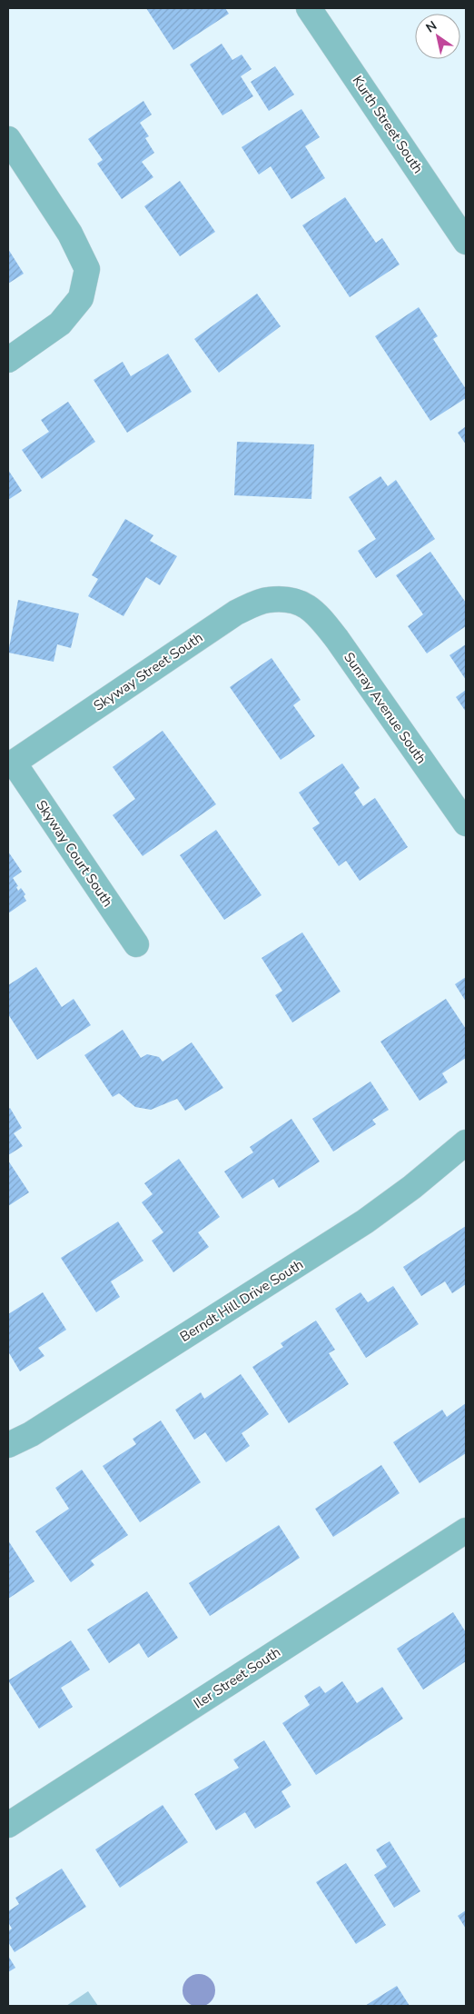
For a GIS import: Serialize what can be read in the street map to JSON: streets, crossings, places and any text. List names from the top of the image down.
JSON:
{
  "streets": {
    "street": [
      "Kurth Street South",
      "Skyway Street South",
      "Sunray Avenue South",
      "Skyway Court South",
      "Berndt Hill Drive South",
      "Iler Street South"
    ]
  },
  "crossings": [
    ["Skyway Street South", "Sunray Avenue South"],
    ["Skyway Street South", "Skyway Court South"]
  ],
  "north": "top left"
}
